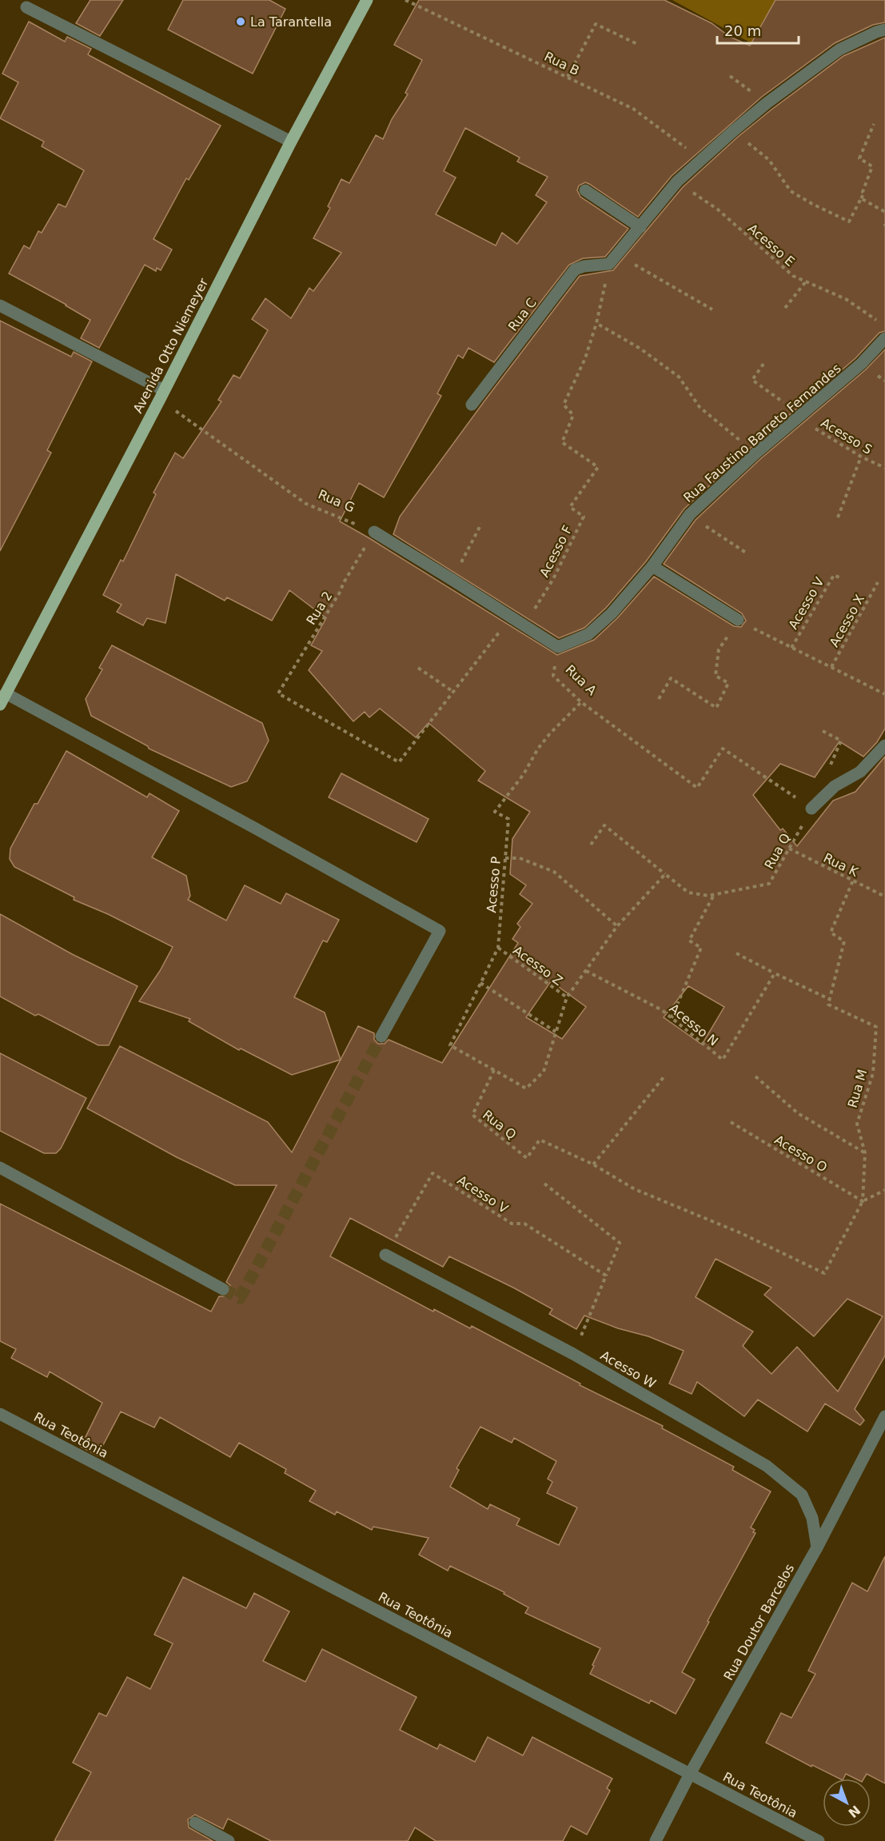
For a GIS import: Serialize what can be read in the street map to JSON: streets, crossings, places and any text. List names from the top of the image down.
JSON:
{
  "streets": {
    "main road": ["Avenida Otto Niemeyer"],
    "street": [
      "Rua C",
      "Rua Faustino Barreto Fernandes",
      "Acesso W",
      "Rua Teotônia",
      "Rua Doutor Barcelos"
    ],
    "path": [
      "Rua B",
      "Acesso E",
      "Acesso S",
      "Rua G",
      "Acesso F",
      "Acesso V",
      "Rua 2",
      "Acesso X",
      "Rua A",
      "Rua Q",
      "Rua K",
      "Acesso P",
      "Acesso Z",
      "Acesso N",
      "Rua M",
      "Acesso O"
    ]
  },
  "crossings": [
    ["Rua C", "Acesso F"],
    ["Avenida Otto Niemeyer", "Rua G"],
    ["Rua Faustino Barreto Fernandes", "Acesso S"],
    ["Rua Faustino Barreto Fernandes", "Rua A"],
    ["Rua G", "Rua 2"],
    ["Acesso V", "Acesso W"],
    ["Rua A", "Rua Q"],
    ["Rua A", "Acesso P"],
    ["Rua Q", "Rua K"],
    ["Rua Q", "Acesso P"],
    ["Rua Q", "Rua M"],
    ["Rua Q", "Acesso O"],
    ["Acesso P", "Acesso Z"],
    ["Rua M", "Acesso O"],
    ["Acesso W", "Rua Doutor Barcelos"],
    ["Rua Teotônia", "Rua Doutor Barcelos"]
  ],
  "places": ["La Tarantella"],
  "scale_bar": "20 m",
  "north": "bottom right"
}
